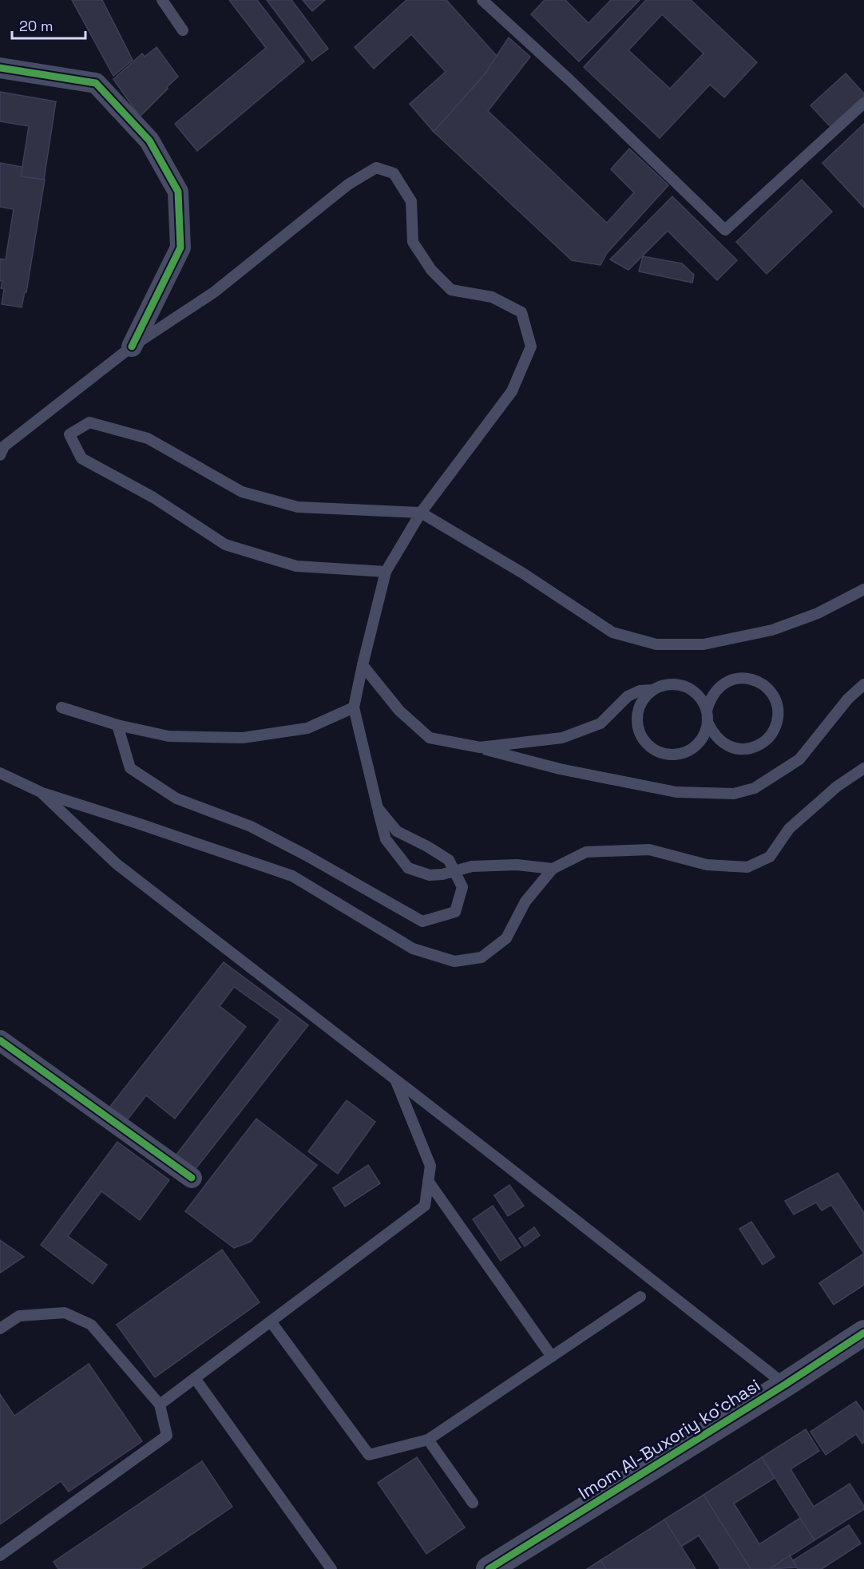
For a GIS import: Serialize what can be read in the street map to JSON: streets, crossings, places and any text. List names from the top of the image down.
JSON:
{
  "streets": {
    "street": ["Imom Al-Buxoriy koʻchasi"]
  },
  "scale_bar": "20 m"
}
